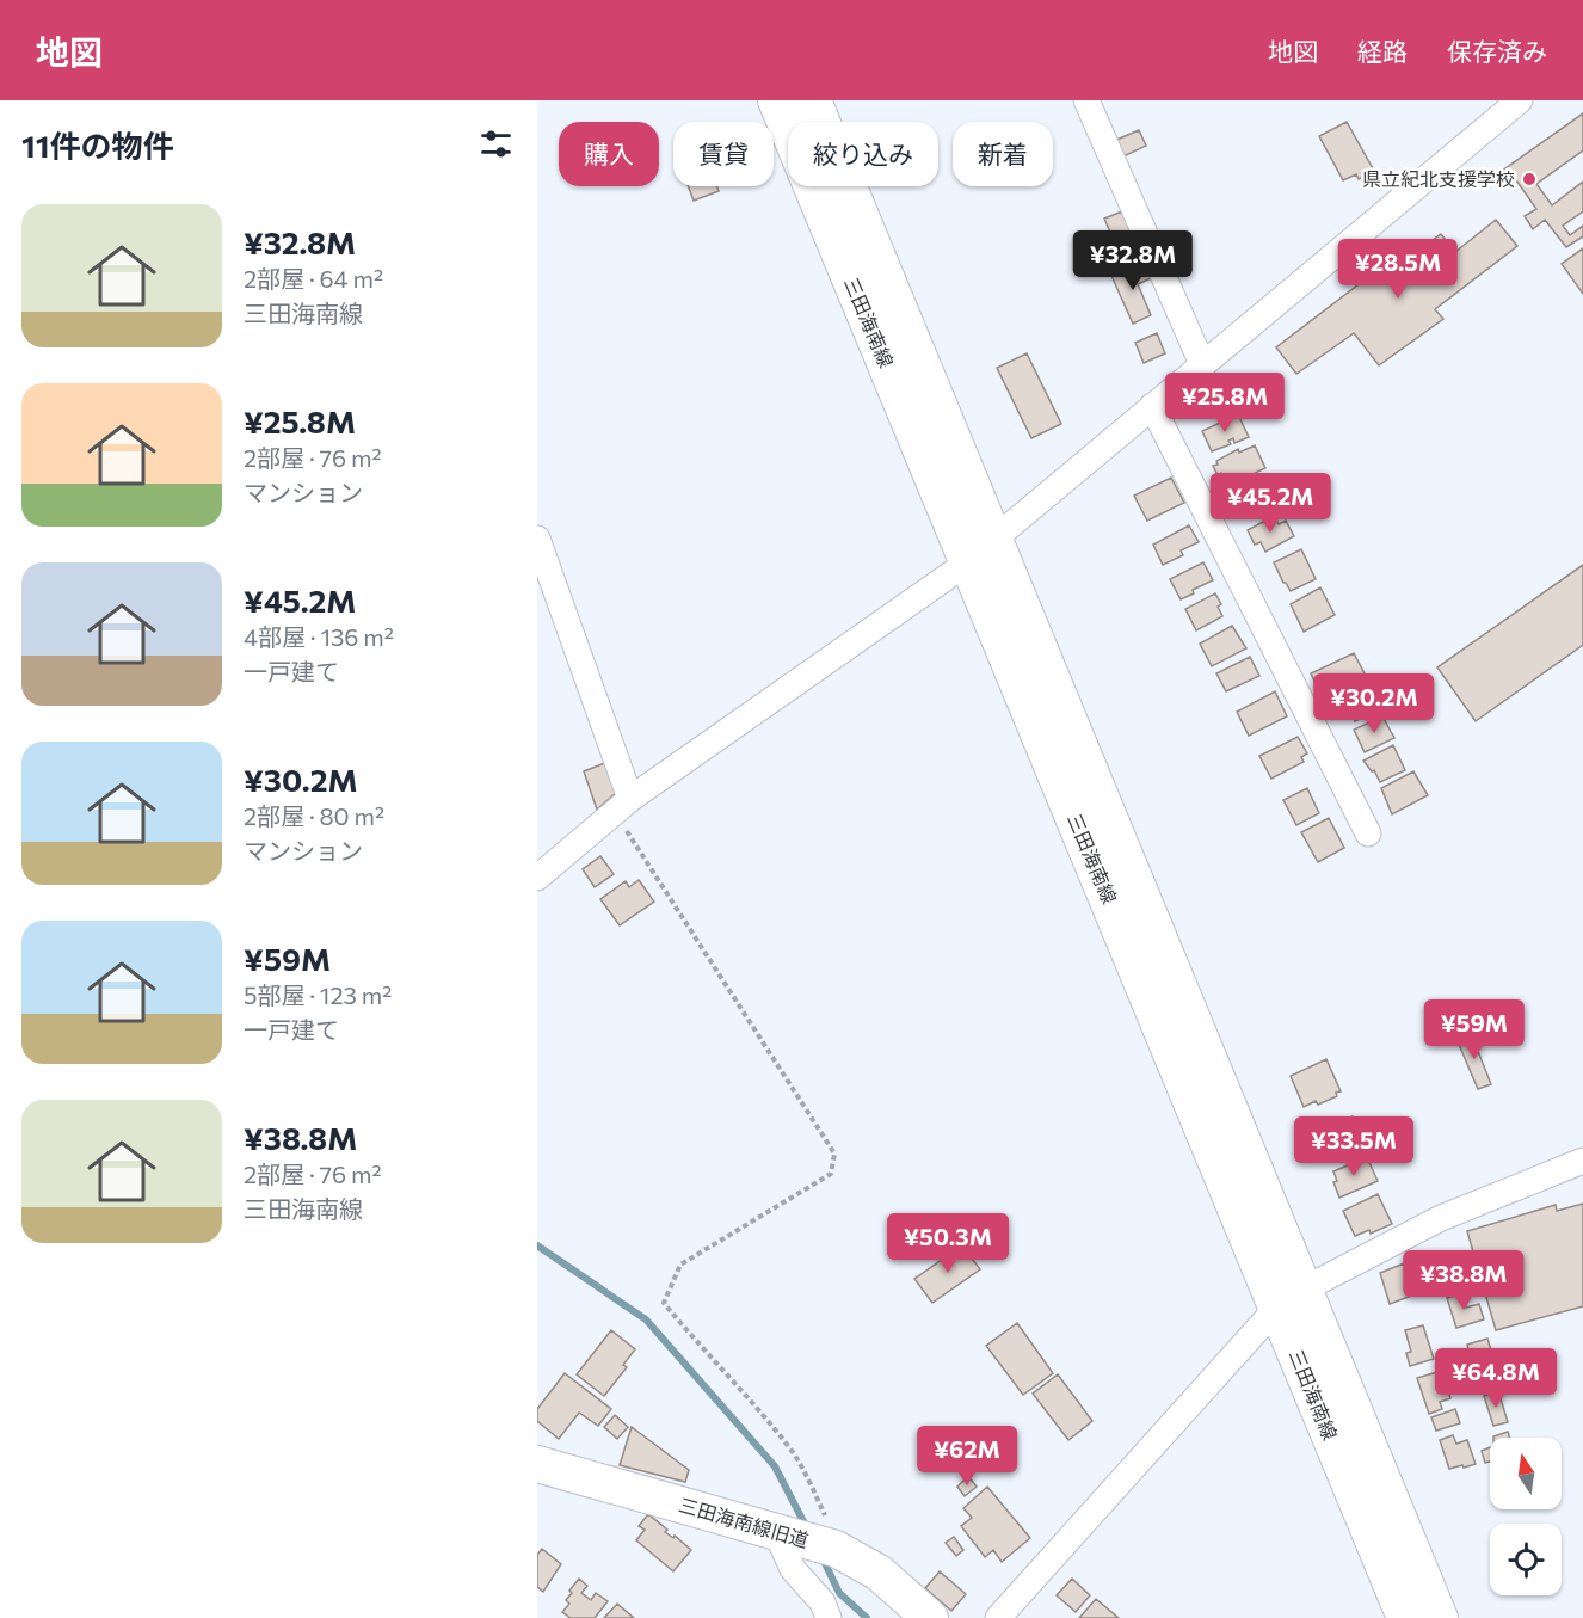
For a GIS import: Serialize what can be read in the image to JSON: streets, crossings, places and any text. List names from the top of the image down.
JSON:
{
  "streets": {
    "main road": ["三田海南線", "三田海南線旧道"]
  },
  "places": ["県立紀北支援学校"],
  "north": "top",
  "page": {
    "header": "地図",
    "nav": ["地図", "経路", "保存済み"],
    "heading": "11件の物件",
    "chip": [
      "購入",
      "賃貸",
      "絞り込み",
      "新着"
    ],
    "list": [
      {
        "name": "¥32.8M",
        "note": "2部屋 · 64 m² · 三田海南線"
      },
      {
        "name": "¥25.8M",
        "note": "2部屋 · 76 m² · マンション"
      },
      {
        "name": "¥45.2M",
        "note": "4部屋 · 136 m² · 一戸建て"
      },
      {
        "name": "¥30.2M",
        "note": "2部屋 · 80 m² · マンション"
      },
      {
        "name": "¥59M",
        "note": "5部屋 · 123 m² · 一戸建て"
      },
      {
        "name": "¥38.8M",
        "note": "2部屋 · 76 m² · 三田海南線"
      }
    ],
    "price": [
      "¥32.8M",
      "¥28.5M",
      "¥25.8M",
      "¥45.2M",
      "¥30.2M",
      "¥59M",
      "¥33.5M",
      "¥50.3M",
      "¥38.8M",
      "¥64.8M",
      "¥62M"
    ]
  }
}
